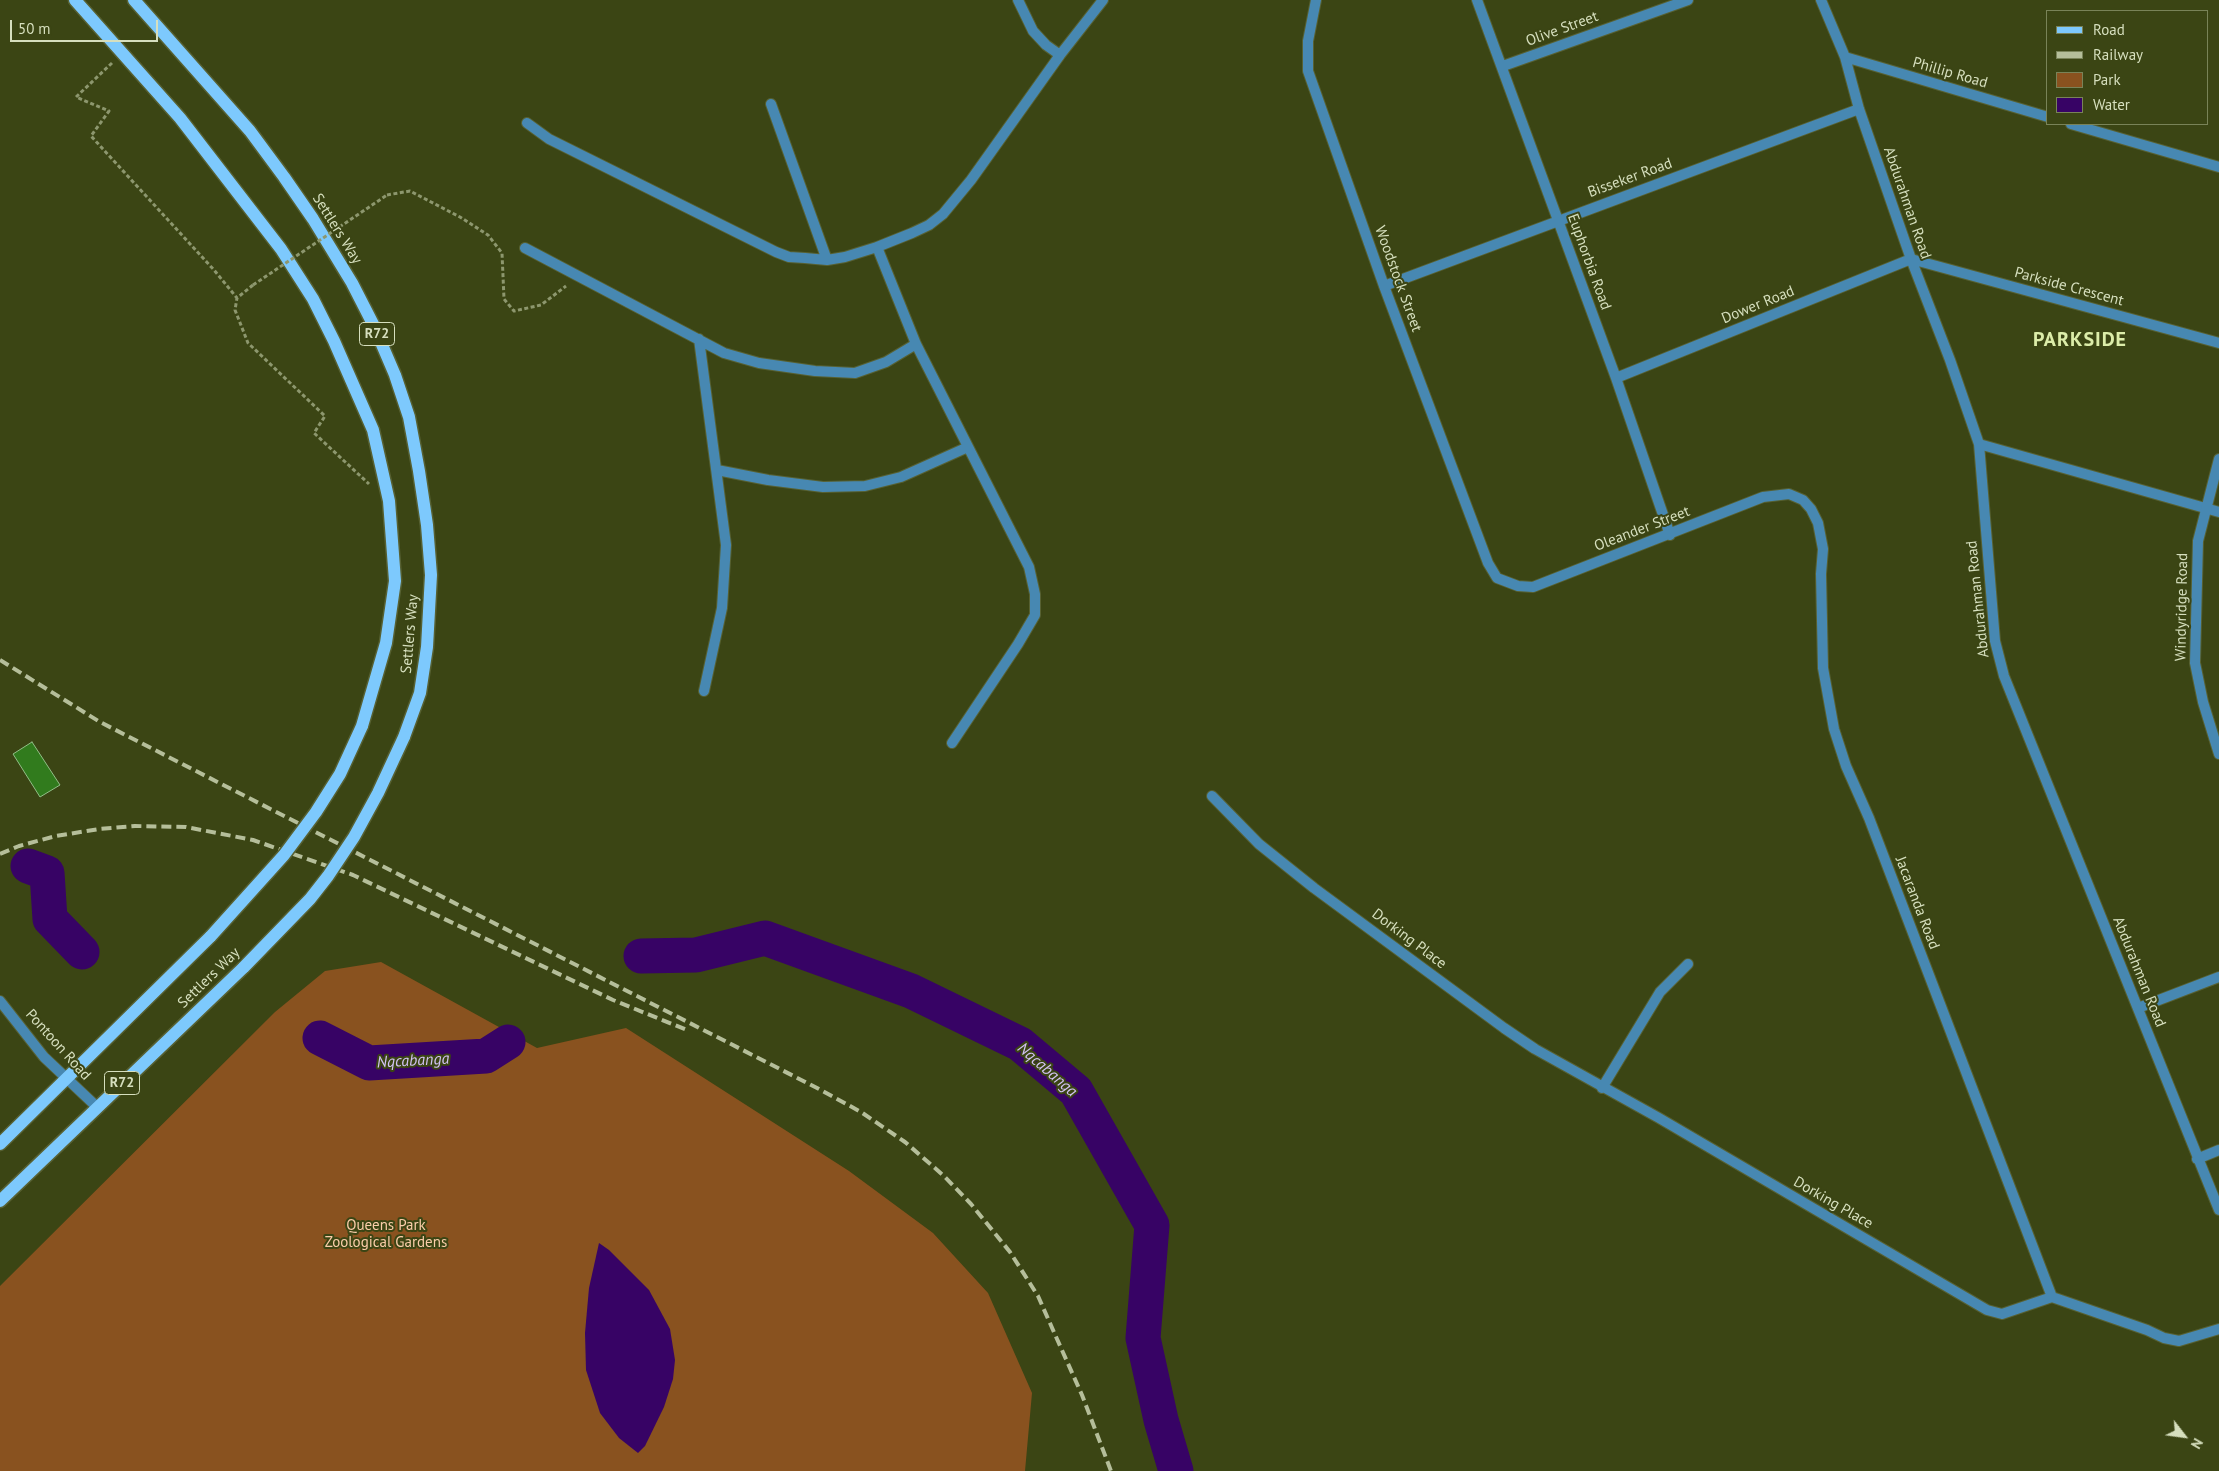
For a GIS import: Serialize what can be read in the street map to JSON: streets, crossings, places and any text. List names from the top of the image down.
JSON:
{
  "streets": {
    "main road": ["Settlers Way", "R72"],
    "street": [
      "Olive Street",
      "Phillip Road",
      "Bisseker Road",
      "Abdurahman Road",
      "Euphorbia Road",
      "Woodstock Street",
      "Parkside Crescent",
      "Dower Road",
      "Oleander Street",
      "Windyridge Road",
      "Jacaranda Road",
      "Dorking Place",
      "Pontoon Road"
    ]
  },
  "crossings": [
    ["Olive Street", "Euphorbia Road"],
    ["Phillip Road", "Abdurahman Road"],
    ["Bisseker Road", "Abdurahman Road"],
    ["Bisseker Road", "Euphorbia Road"],
    ["Bisseker Road", "Woodstock Street"],
    ["Abdurahman Road", "Parkside Crescent"],
    ["Abdurahman Road", "Dower Road"],
    ["Settlers Way", "Pontoon Road"],
    ["Euphorbia Road", "Dower Road"],
    ["Euphorbia Road", "Oleander Street"],
    ["Woodstock Street", "Oleander Street"],
    ["Parkside Crescent", "Dower Road"],
    ["Oleander Street", "Jacaranda Road"],
    ["Jacaranda Road", "Dorking Place"]
  ],
  "districts": ["PARKSIDE"],
  "water": ["Nqcabanga"],
  "parks": ["Queens Park Zoological Gardens"],
  "legend": [
    "Road",
    "Railway",
    "Park",
    "Water"
  ],
  "scale_bar": "50 m",
  "north": "bottom right"
}
